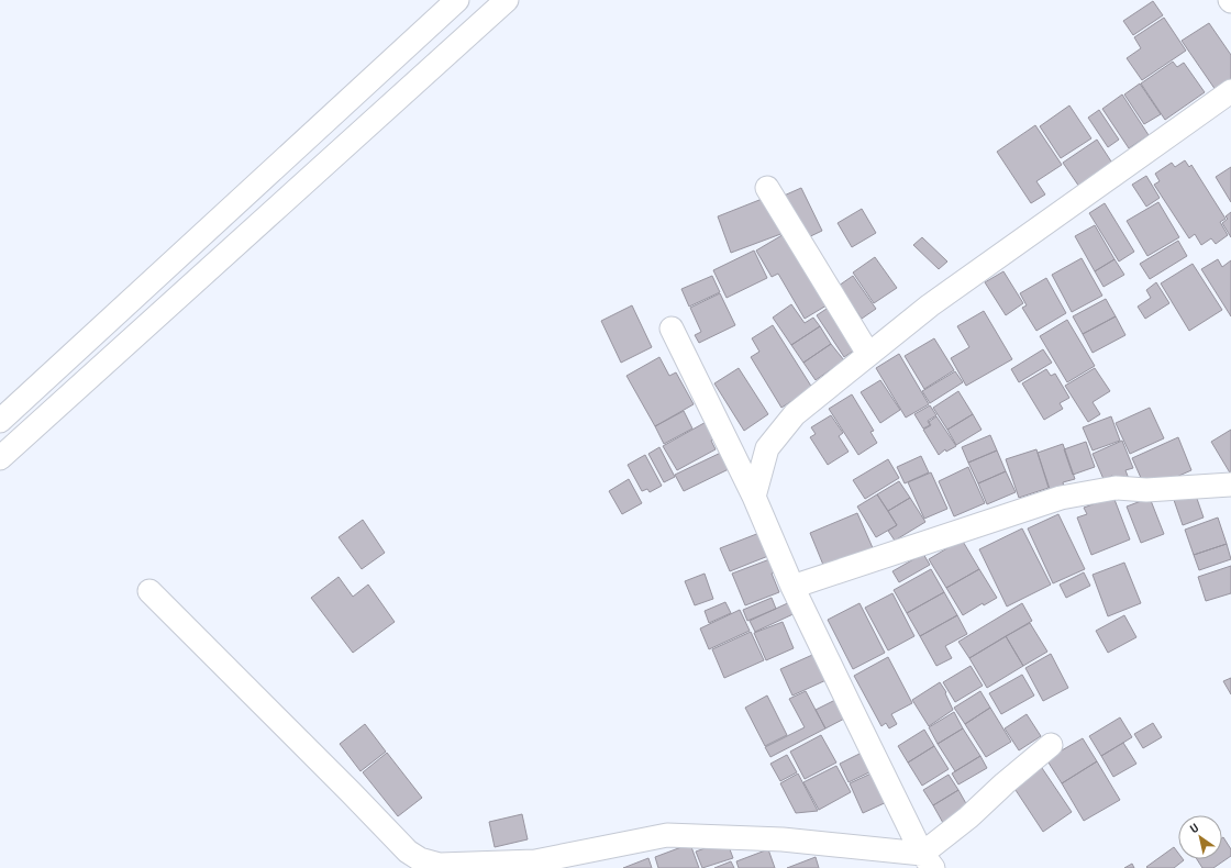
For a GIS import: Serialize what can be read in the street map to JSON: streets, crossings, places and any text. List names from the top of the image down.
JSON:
{
  "north": "top left"
}
